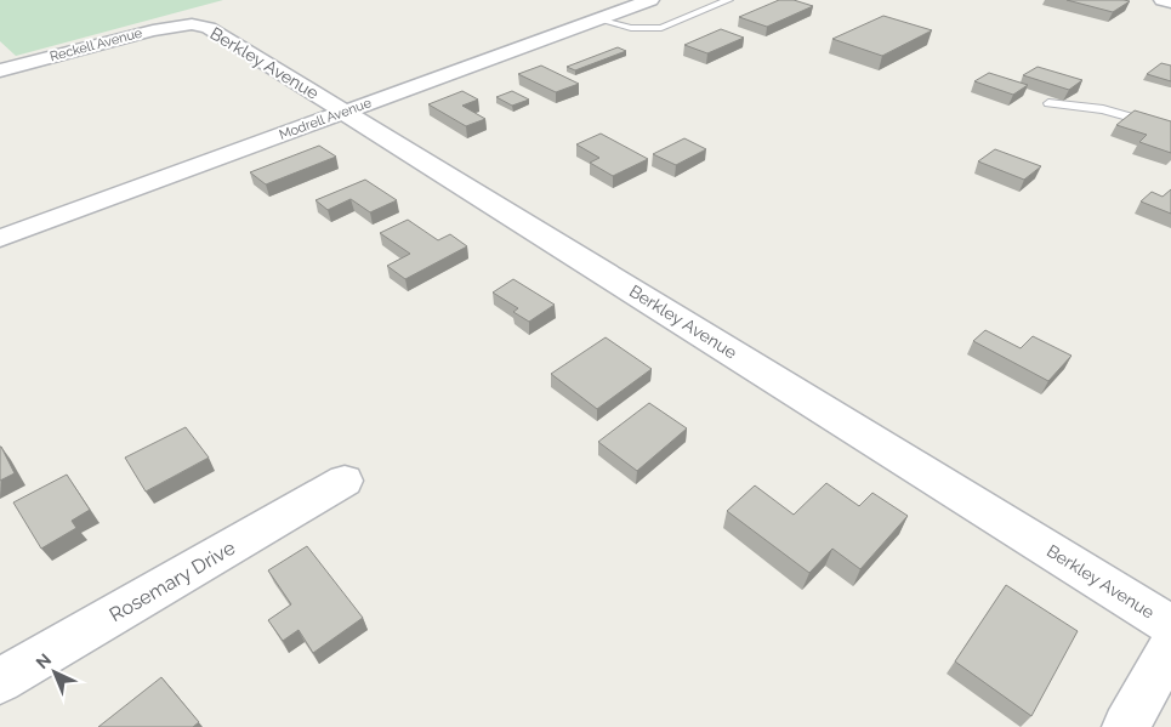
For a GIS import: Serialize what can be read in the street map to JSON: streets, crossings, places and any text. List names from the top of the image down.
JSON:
{
  "streets": {
    "street": [
      "Reckell Avenue",
      "Berkley Avenue",
      "Modrell Avenue",
      "Rosemary Drive"
    ]
  },
  "crossings": [
    ["Reckell Avenue", "Berkley Avenue"],
    ["Berkley Avenue", "Modrell Avenue"]
  ],
  "north": "top left"
}
